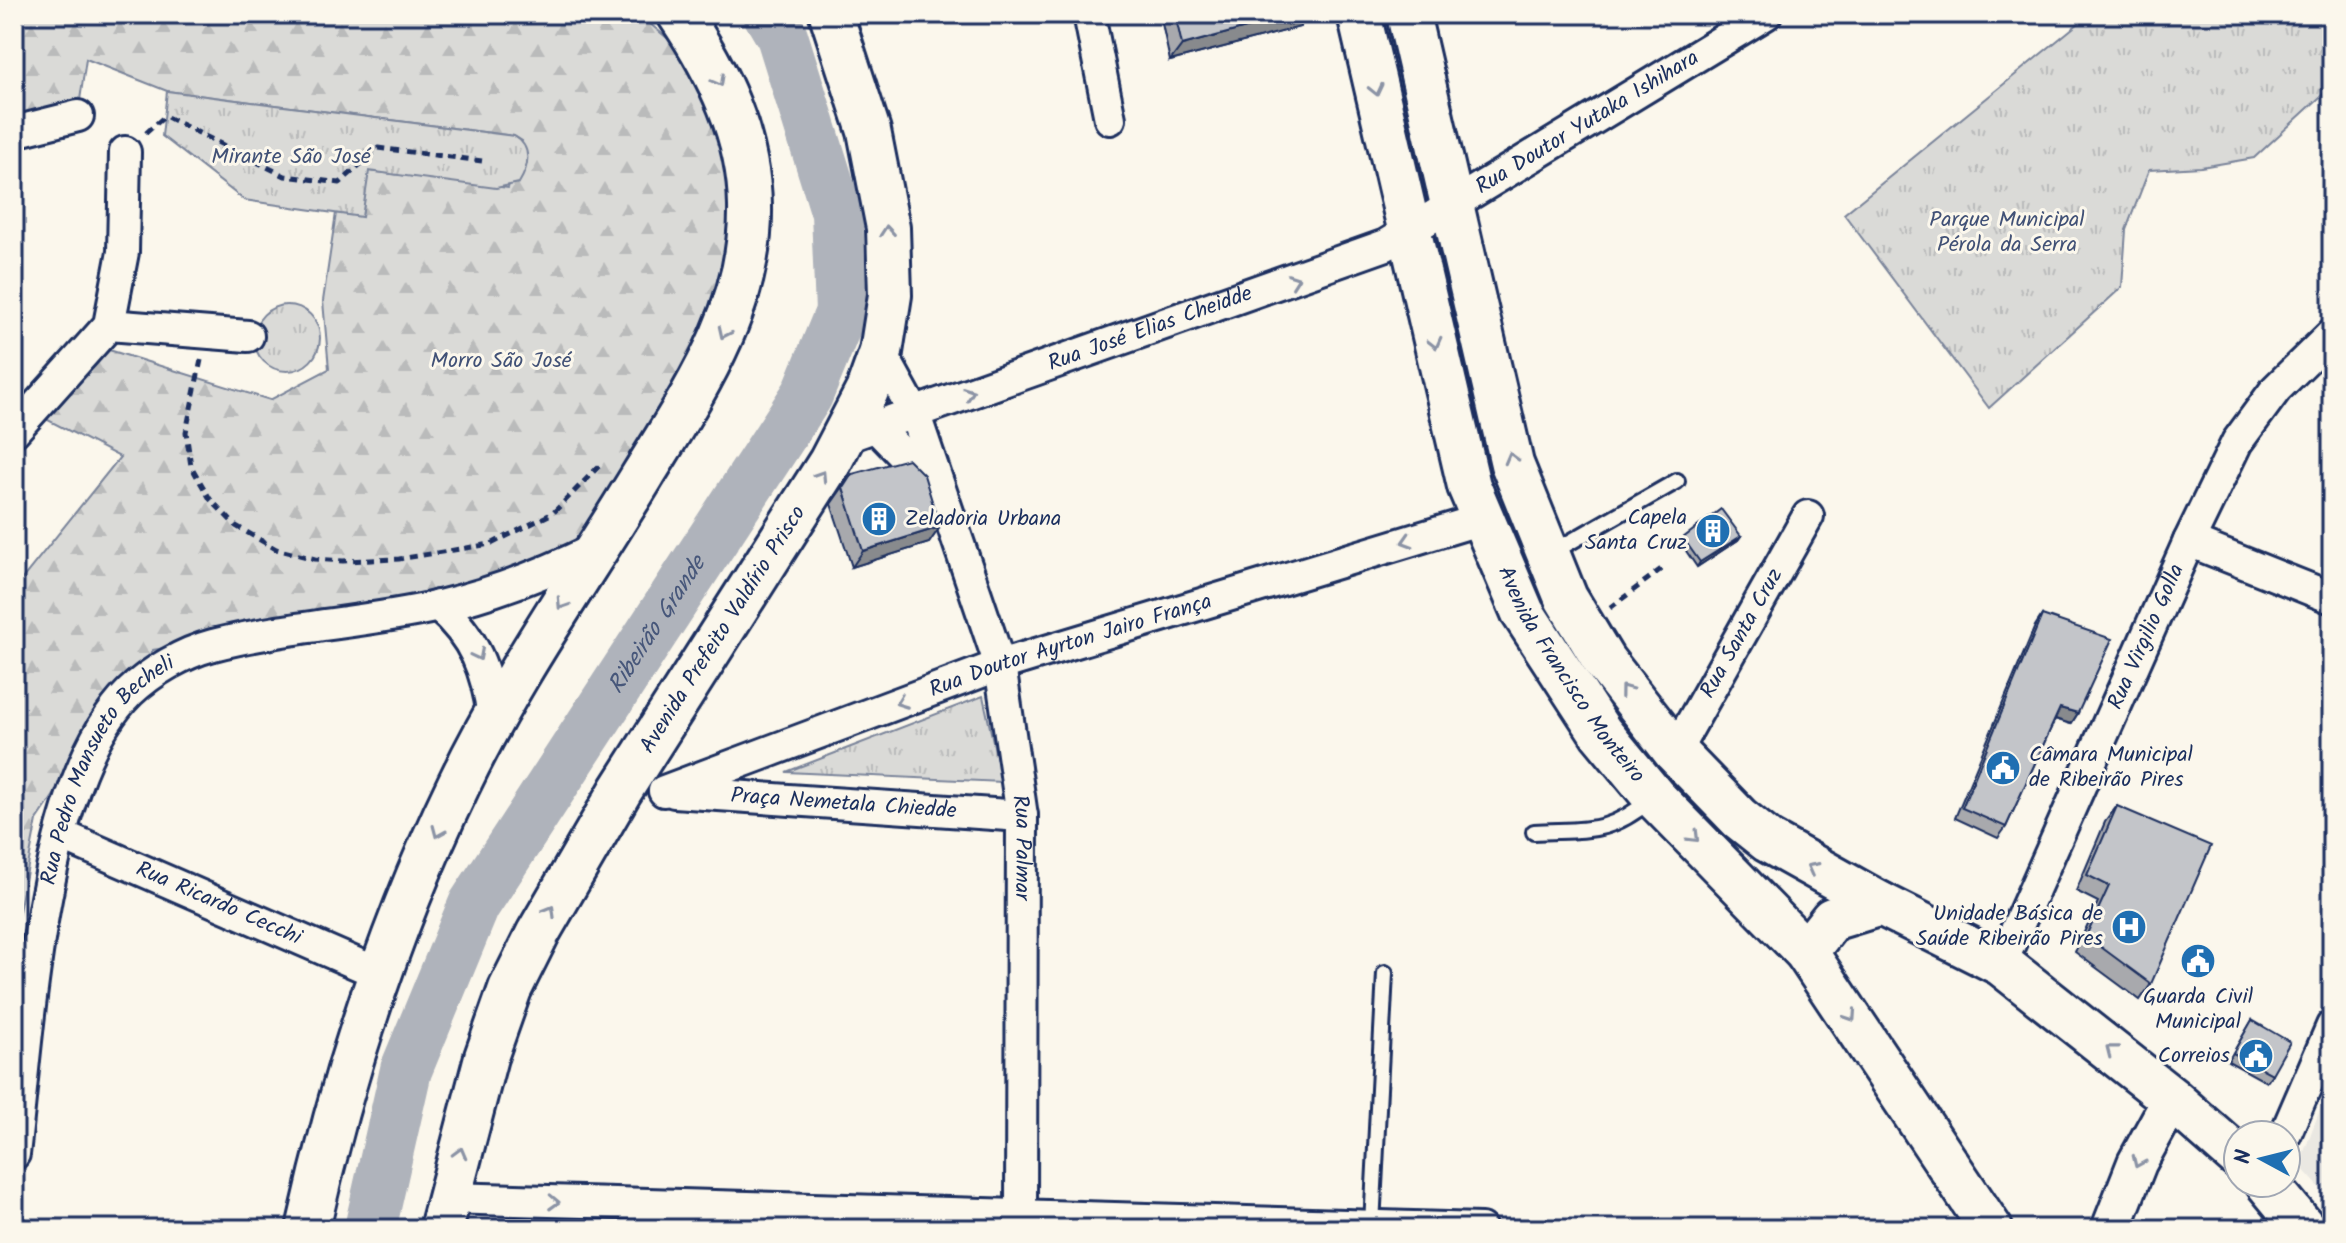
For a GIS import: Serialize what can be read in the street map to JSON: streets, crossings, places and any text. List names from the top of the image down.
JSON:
{
  "streets": {
    "main road": ["Avenida Prefeito Valdírio Prisco", "Avenida Francisco Monteiro"],
    "street": [
      "Rua Doutor Yutaka Ishihara",
      "Rua José Elias Cheidde",
      "Rua Santa Cruz",
      "Rua Virgilio Golla",
      "Rua Doutor Ayrton Jairo França",
      "Rua Pedro Mansueto Becheli",
      "Praça Nemetala Chiedde",
      "Rua Palmar",
      "Rua Ricardo Cecchi"
    ]
  },
  "crossings": [
    ["Rua Doutor Yutaka Ishihara", "Rua José Elias Cheidde"],
    ["Rua Doutor Yutaka Ishihara", "Avenida Francisco Monteiro"],
    ["Rua José Elias Cheidde", "Avenida Prefeito Valdírio Prisco"],
    ["Rua José Elias Cheidde", "Avenida Francisco Monteiro"],
    ["Rua José Elias Cheidde", "Rua Palmar"],
    ["Avenida Prefeito Valdírio Prisco", "Rua Palmar"],
    ["Rua Santa Cruz", "Avenida Francisco Monteiro"],
    ["Rua Virgilio Golla", "Avenida Francisco Monteiro"],
    ["Rua Doutor Ayrton Jairo França", "Avenida Francisco Monteiro"],
    ["Rua Doutor Ayrton Jairo França", "Praça Nemetala Chiedde"],
    ["Rua Doutor Ayrton Jairo França", "Rua Palmar"],
    ["Rua Pedro Mansueto Becheli", "Rua Ricardo Cecchi"],
    ["Praça Nemetala Chiedde", "Rua Palmar"]
  ],
  "one_way": ["Rua José Elias Cheidde", "Rua Doutor Ayrton Jairo França"],
  "water": ["Ribeirão Grande"],
  "parks": ["Mirante São José", "Parque Municipal Pérola da Serra", "Morro São José"],
  "places": {
    "building": ["Zeladoria Urbana", "Capela Santa Cruz"],
    "public building": ["Câmara Municipal de Ribeirão Pires", "Guarda Civil Municipal", "Correios"],
    "hospital": ["Unidade Básica de Saúde Ribeirão Pires"]
  },
  "north": "left"
}
